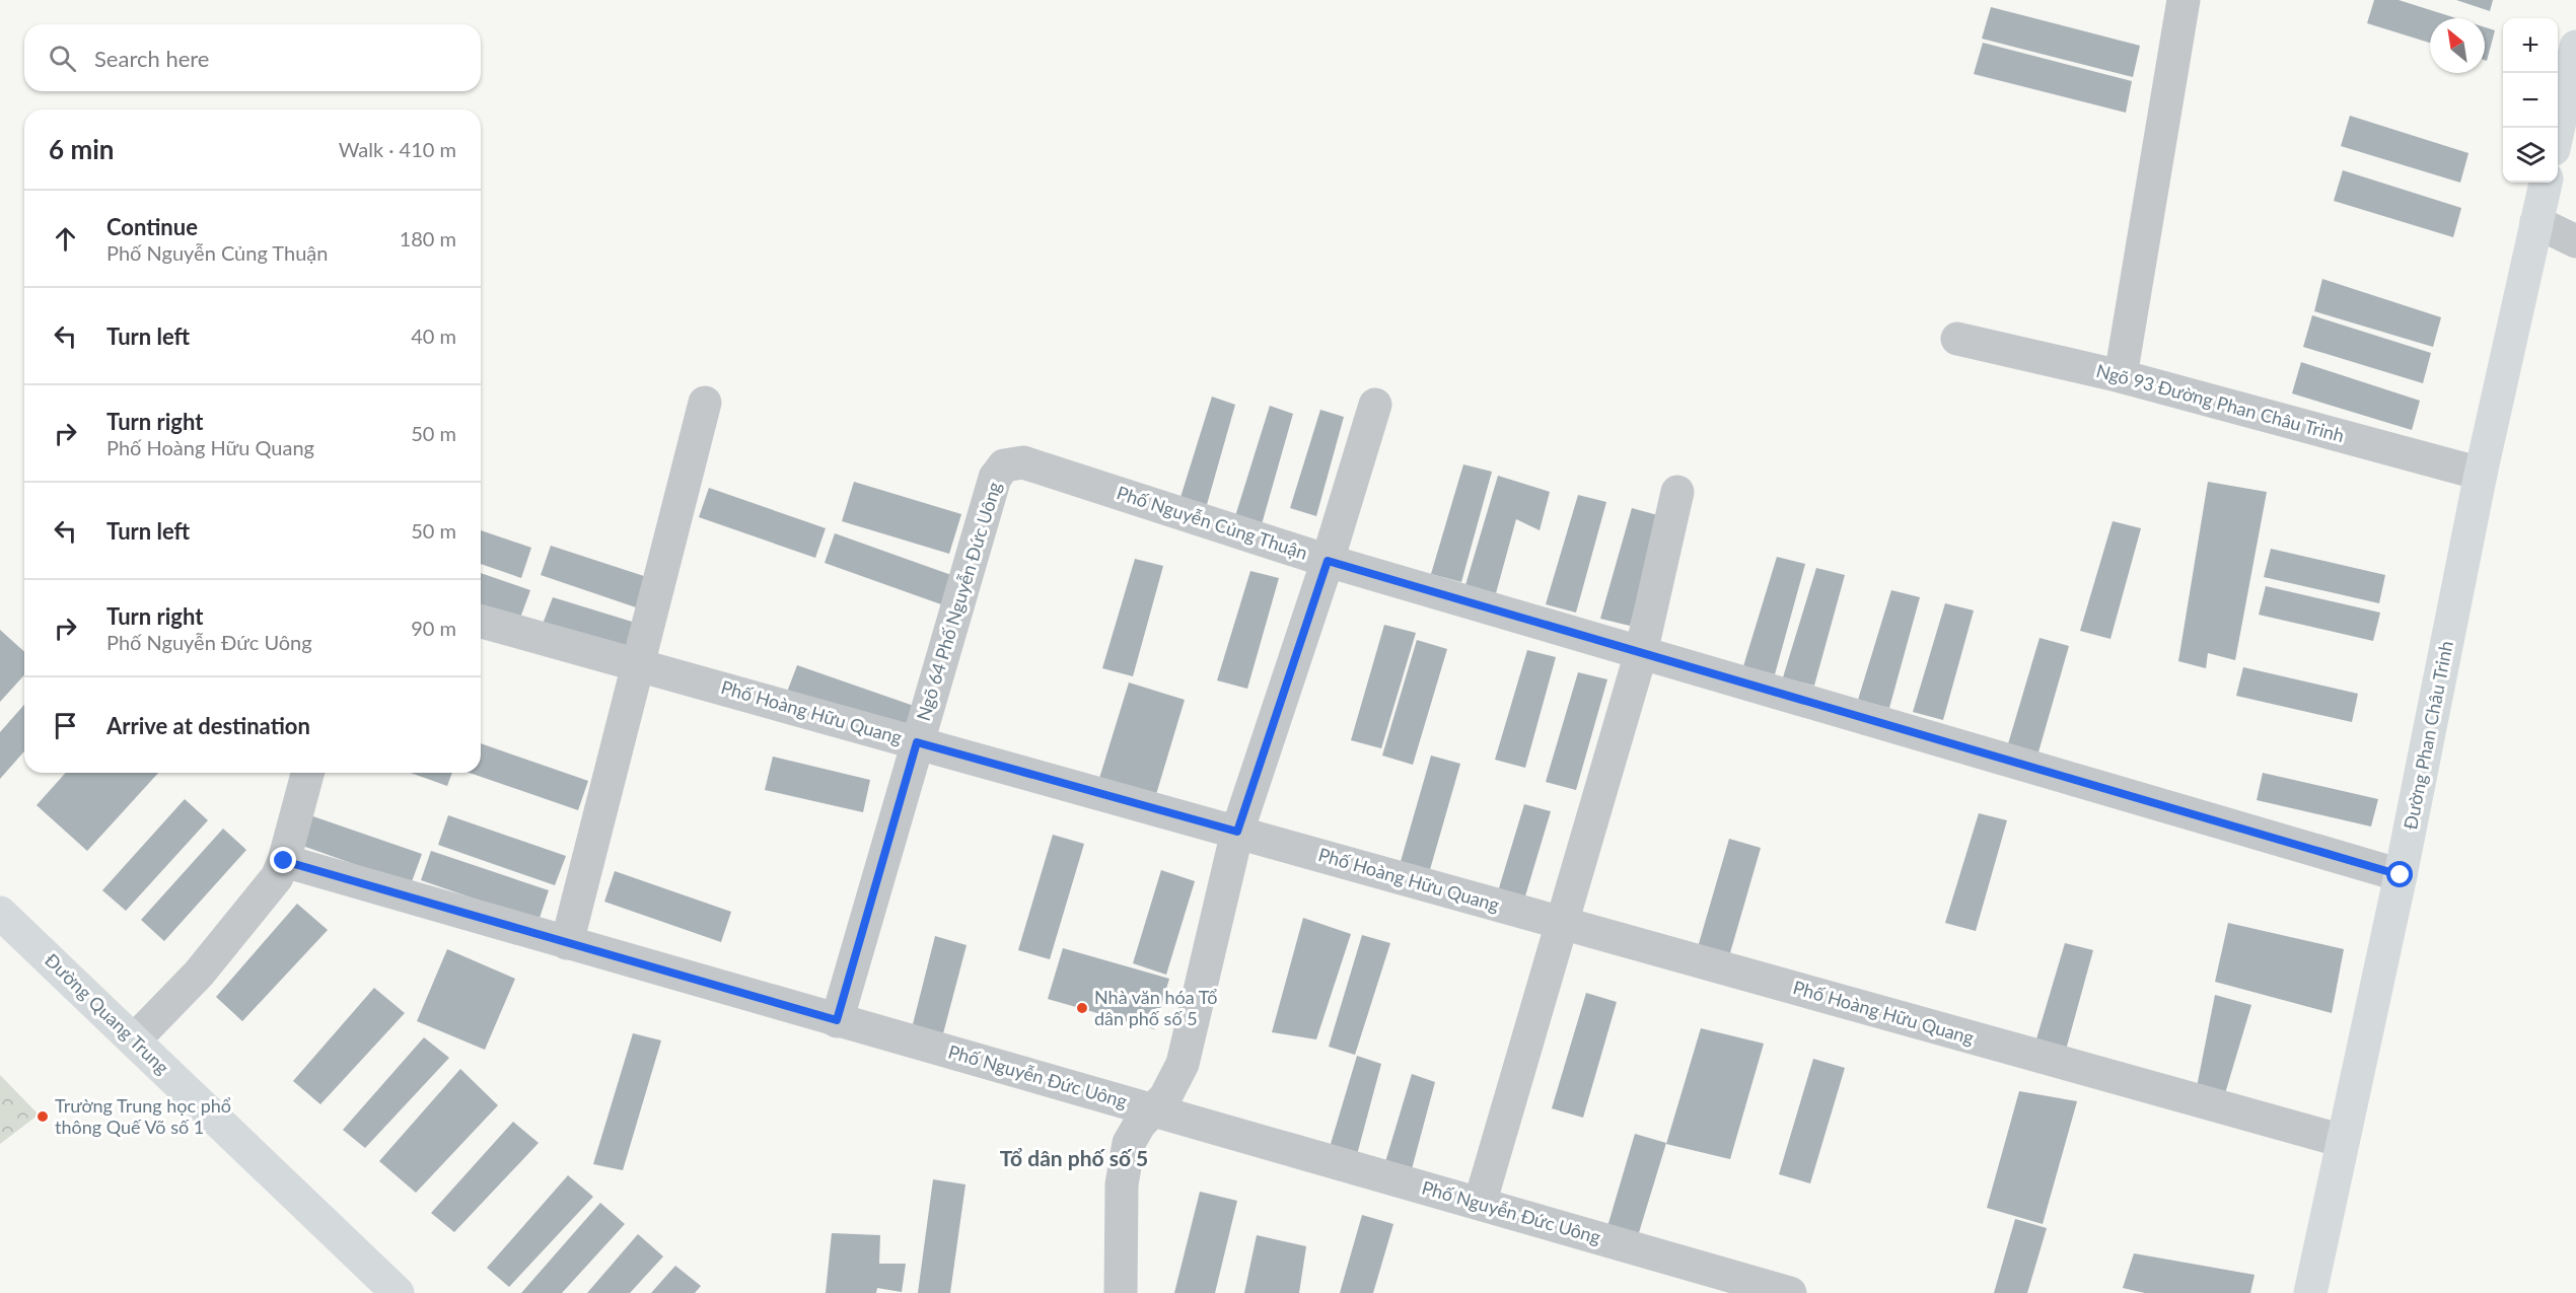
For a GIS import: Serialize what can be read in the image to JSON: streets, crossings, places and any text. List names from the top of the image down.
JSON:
{
  "streets": {
    "main road": ["Đường Phan Châu Trinh", "Đường Quang Trung"],
    "street": [
      "Ngõ 93 Đường Phan Châu Trinh",
      "Phố Nguyễn Củng Thuận",
      "Ngõ 64 Phố Nguyễn Đức Uông",
      "Phố Hoàng Hữu Quang",
      "Phố Nguyễn Đức Uông"
    ]
  },
  "crossings": [
    ["Ngõ 93 Đường Phan Châu Trinh", "Đường Phan Châu Trinh"],
    ["Phố Nguyễn Củng Thuận", "Ngõ 64 Phố Nguyễn Đức Uông"],
    ["Phố Nguyễn Củng Thuận", "Đường Phan Châu Trinh"],
    ["Ngõ 64 Phố Nguyễn Đức Uông", "Phố Hoàng Hữu Quang"],
    ["Ngõ 64 Phố Nguyễn Đức Uông", "Phố Nguyễn Đức Uông"],
    ["Phố Hoàng Hữu Quang", "Đường Phan Châu Trinh"]
  ],
  "districts": ["Tổ dân phố số 5"],
  "places": ["Nhà văn hóa Tổ dân phố số 5", "Trường Trung học phổ thông Quế Võ số 1"],
  "north": "top left",
  "page": {
    "map_buttons": ["+", "−"],
    "search": "Search here",
    "heading": ["6 min", "Walk · 410 m"],
    "list": [
      ["Continue", "Phố Nguyễn Củng Thuận", "180 m"],
      ["Turn left", "40 m"],
      ["Turn right", "Phố Hoàng Hữu Quang", "50 m"],
      ["Turn left", "50 m"],
      ["Turn right", "Phố Nguyễn Đức Uông", "90 m"],
      "Arrive at destination"
    ]
  }
}
